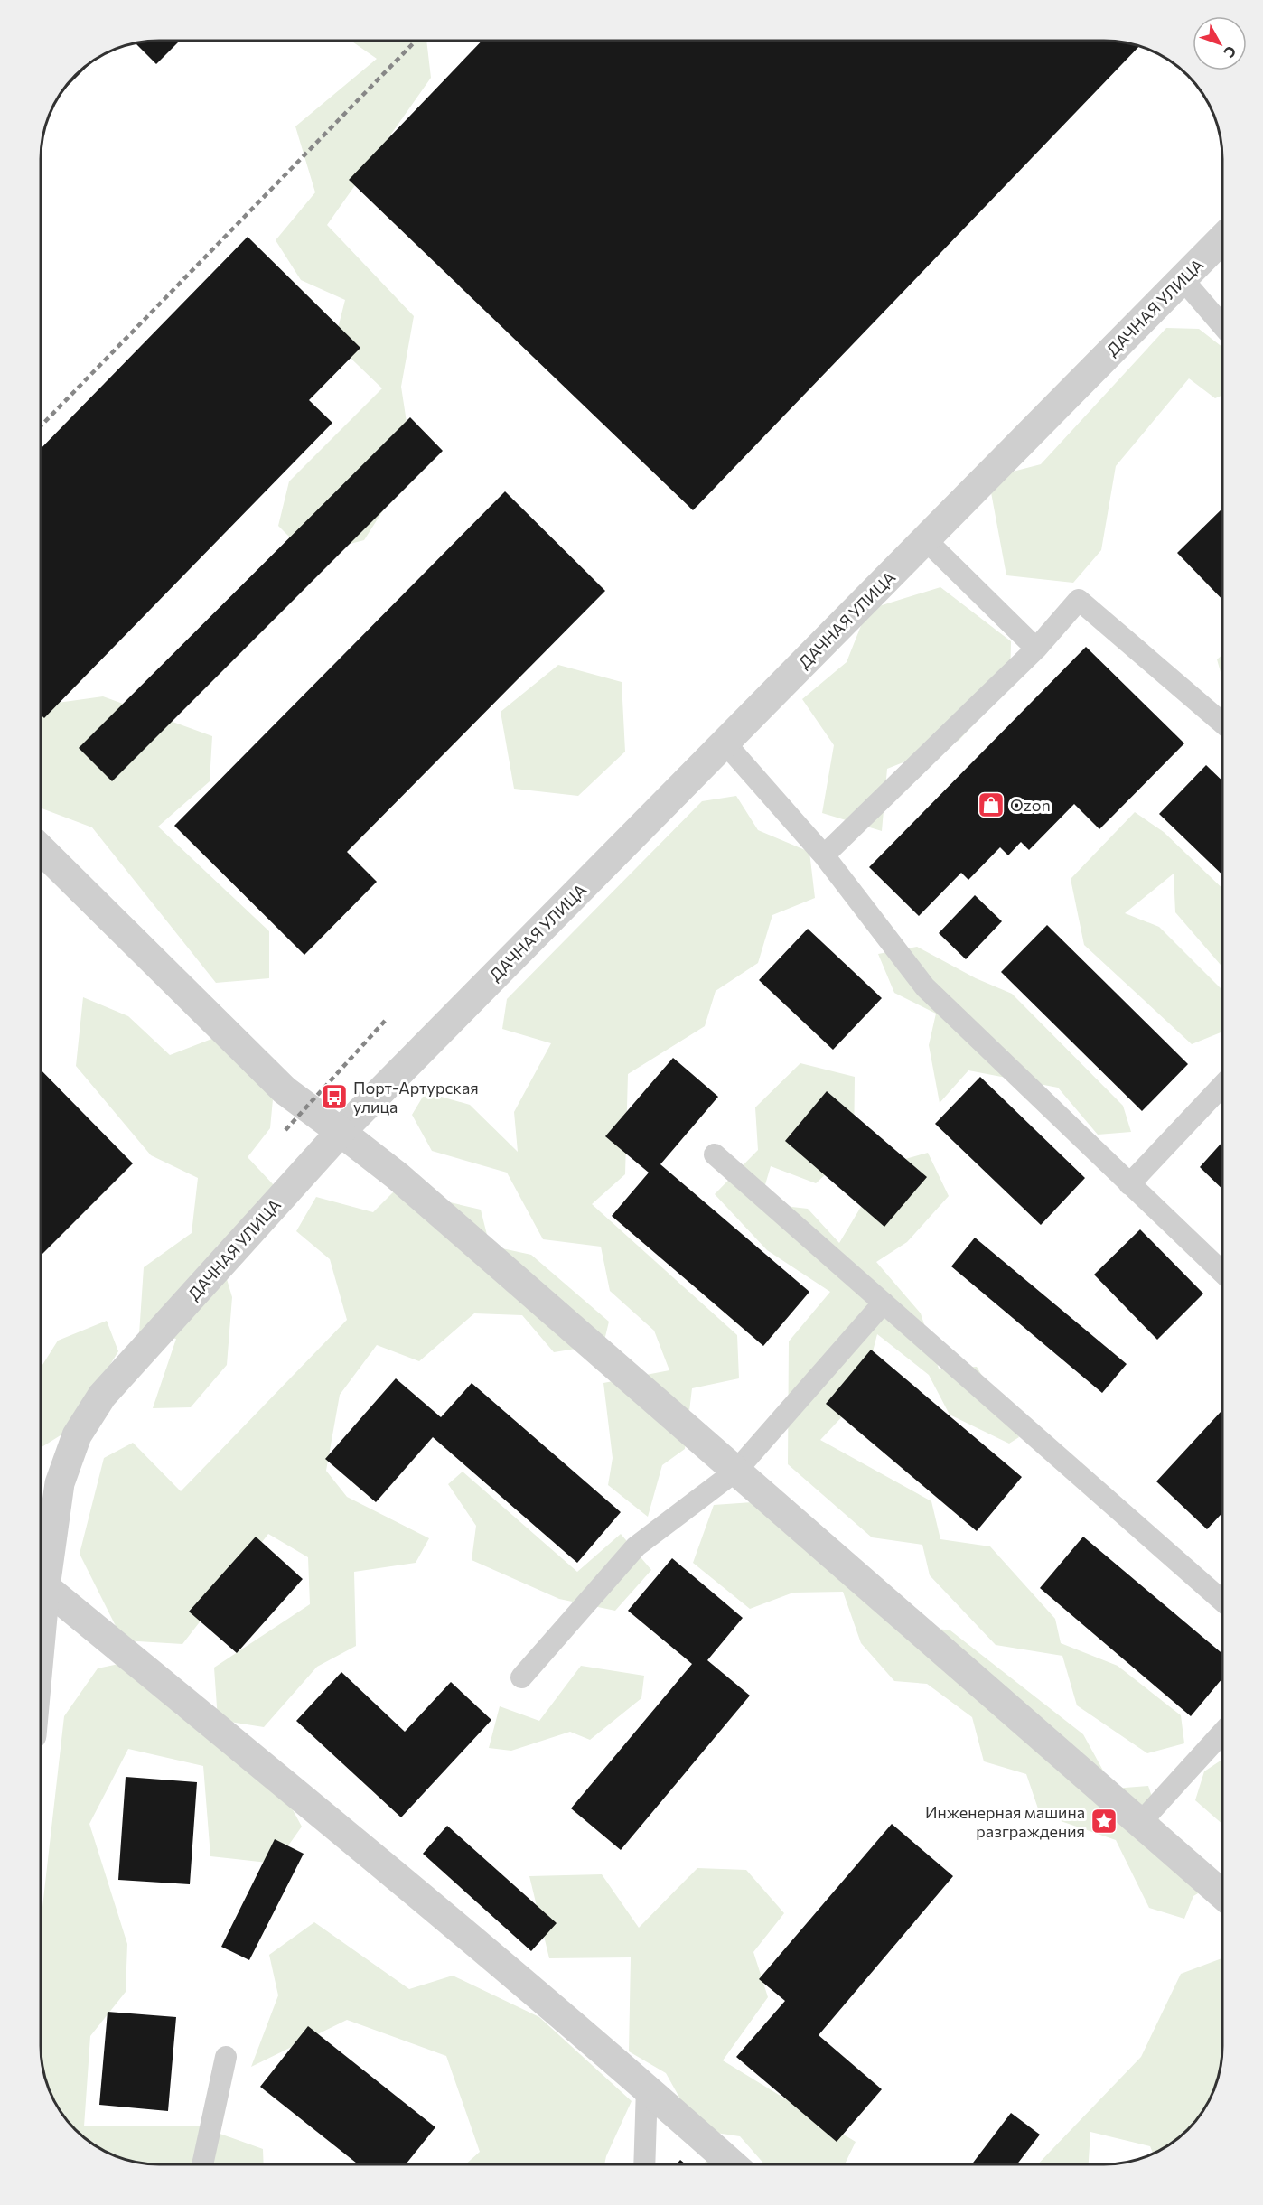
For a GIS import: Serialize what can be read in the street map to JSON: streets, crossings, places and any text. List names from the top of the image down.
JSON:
{
  "streets": {
    "street": ["ДАЧНАЯ УЛИЦА"]
  },
  "places": {
    "shop": ["Ozon"],
    "bus stop": ["Порт-Артурская улица"],
    "place": ["Инженерная машина разграждения"]
  },
  "north": "bottom right"
}
